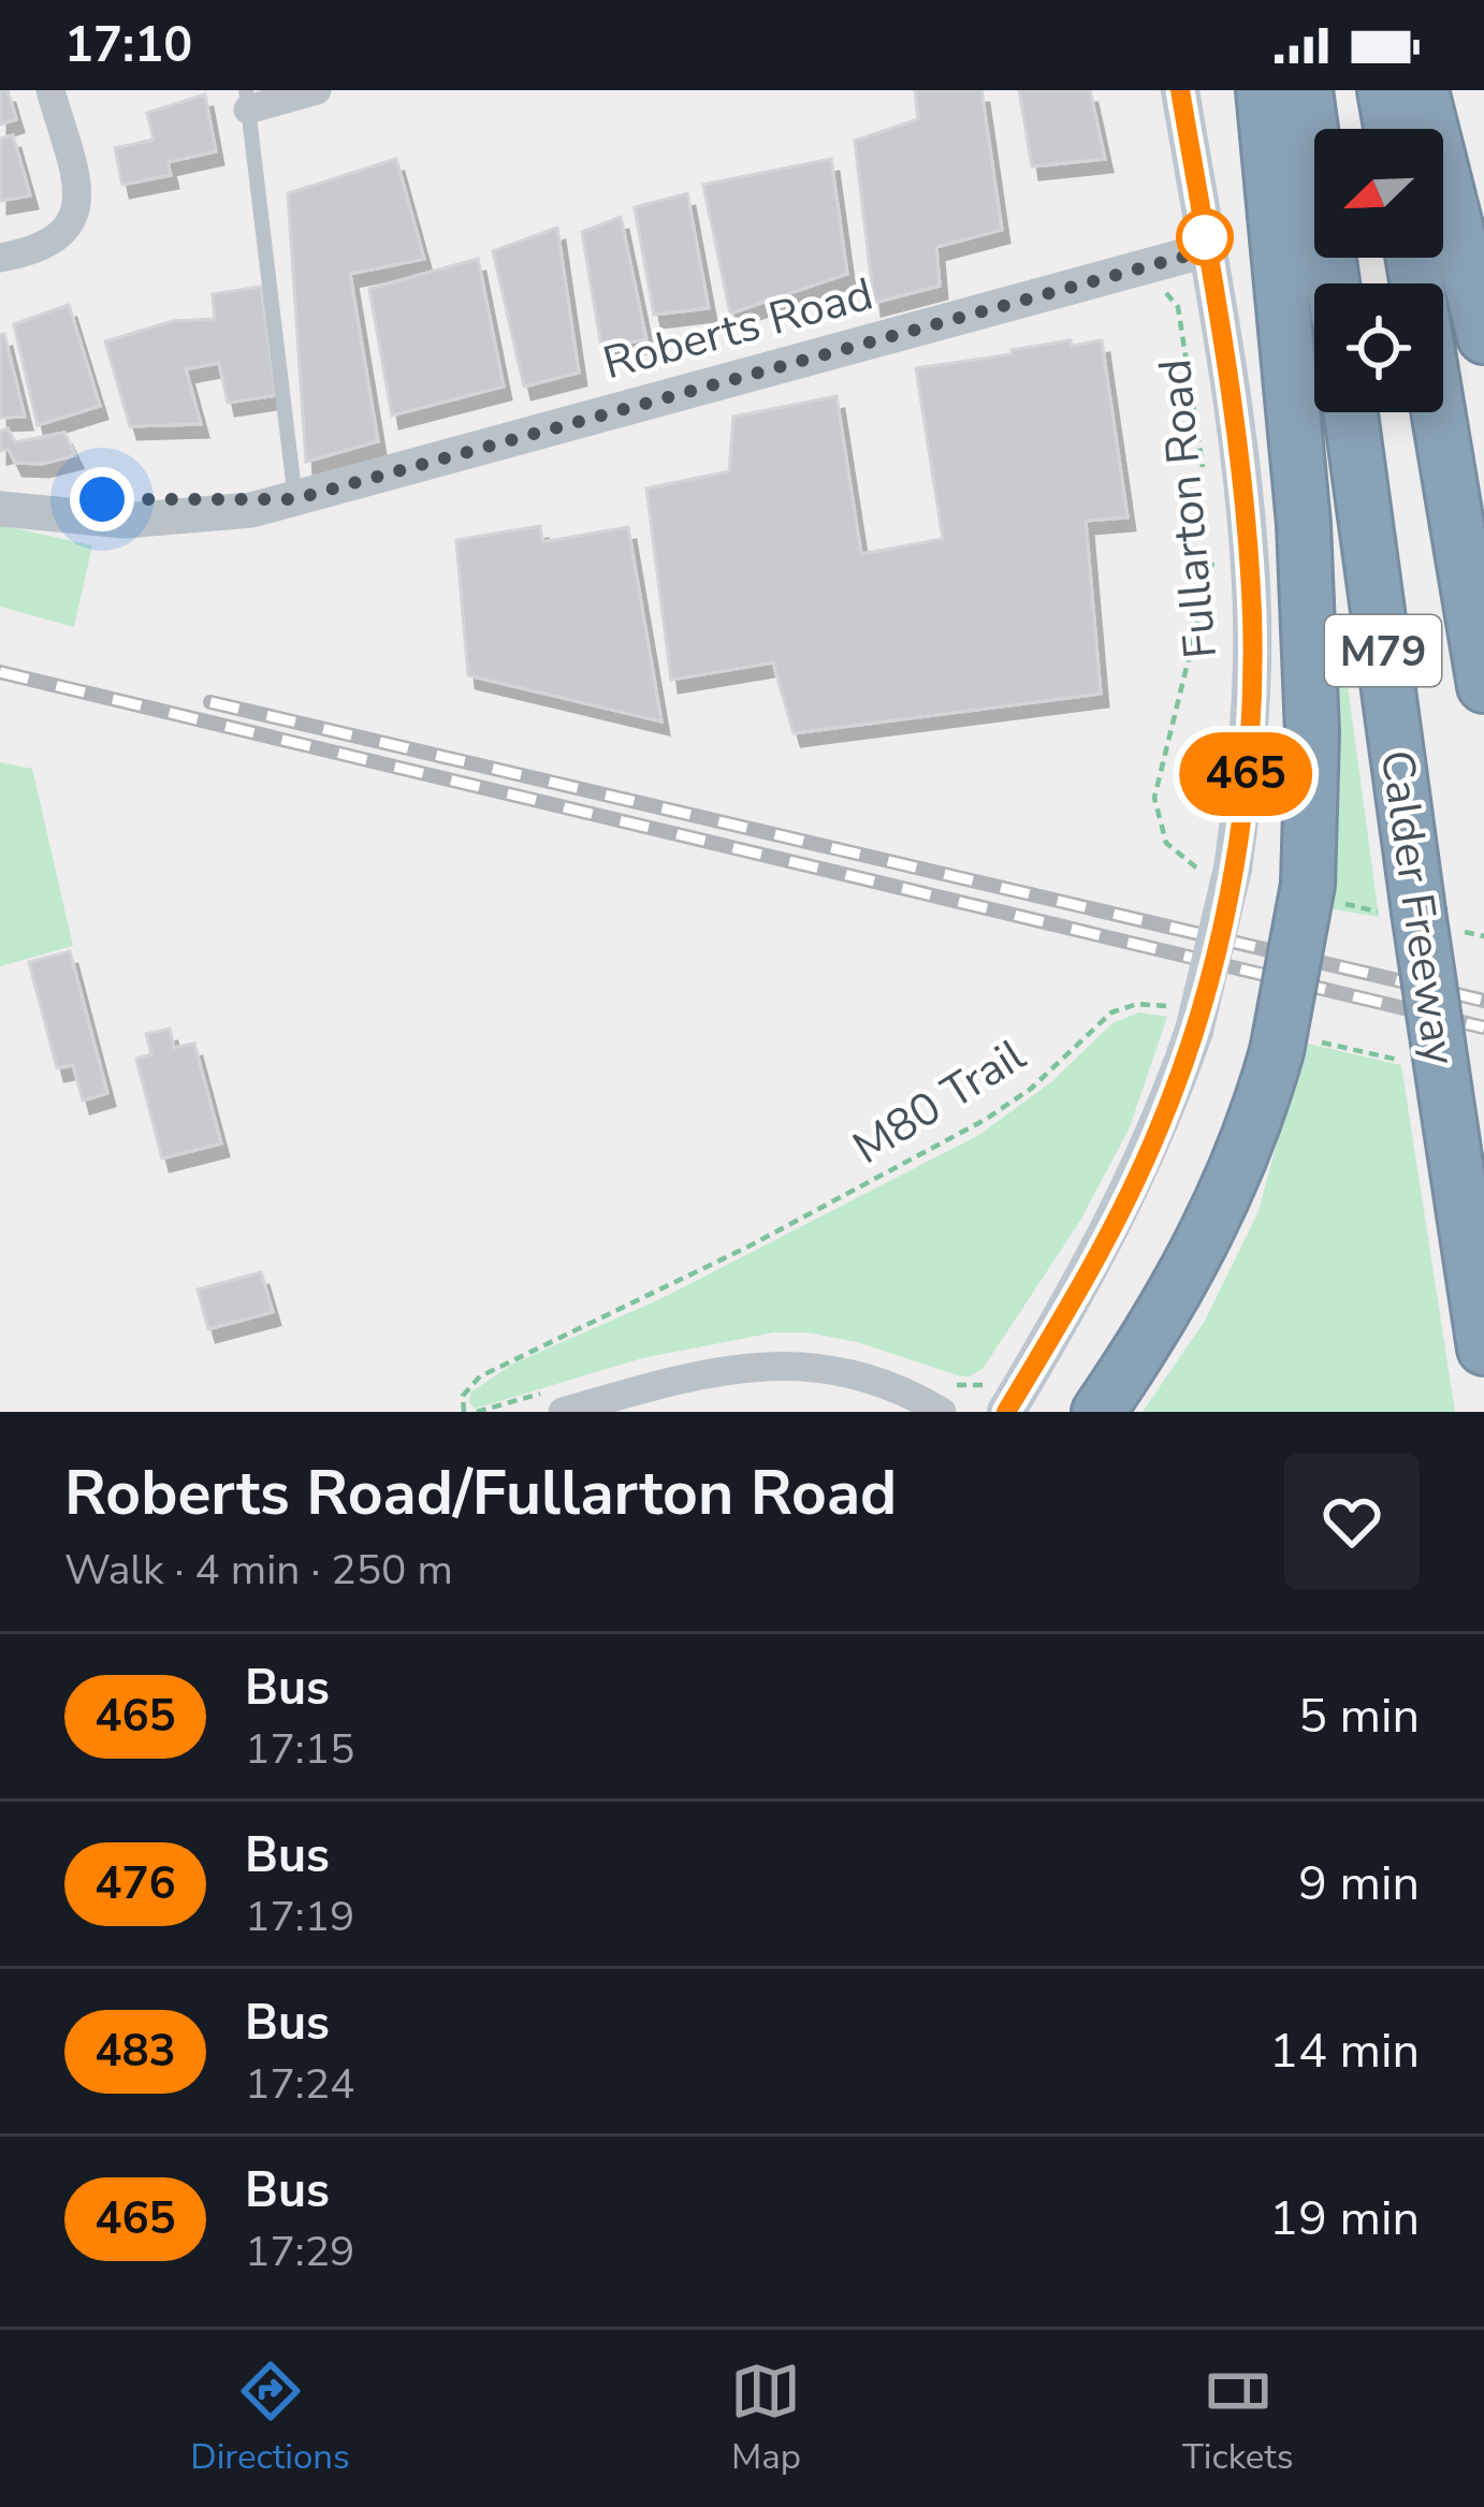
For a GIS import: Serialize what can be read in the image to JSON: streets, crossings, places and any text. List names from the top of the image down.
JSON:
{
  "streets": {
    "highway": ["M79", "Calder Freeway"],
    "main road": ["Fullarton Road"],
    "street": ["Roberts Road"],
    "path": ["M80 Trail"]
  },
  "crossings": [
    ["Roberts Road", "Fullarton Road"],
    ["Fullarton Road", "M80 Trail"]
  ],
  "lines": ["bus line 465"],
  "north": "bottom left",
  "page": {
    "status": "17:10",
    "on_map": "465",
    "heading": ["Roberts Road/Fullarton Road", "Walk · 4 min · 250 m"],
    "list": [
      {
        "mark": "465",
        "name": "Bus",
        "note": "17:15",
        "value": "5 min"
      },
      {
        "mark": "476",
        "name": "Bus",
        "note": "17:19",
        "value": "9 min"
      },
      {
        "mark": "483",
        "name": "Bus",
        "note": "17:24",
        "value": "14 min"
      },
      {
        "mark": "465",
        "name": "Bus",
        "note": "17:29",
        "value": "19 min"
      }
    ],
    "tabs": ["Directions", "Map", "Tickets"]
  }
}
